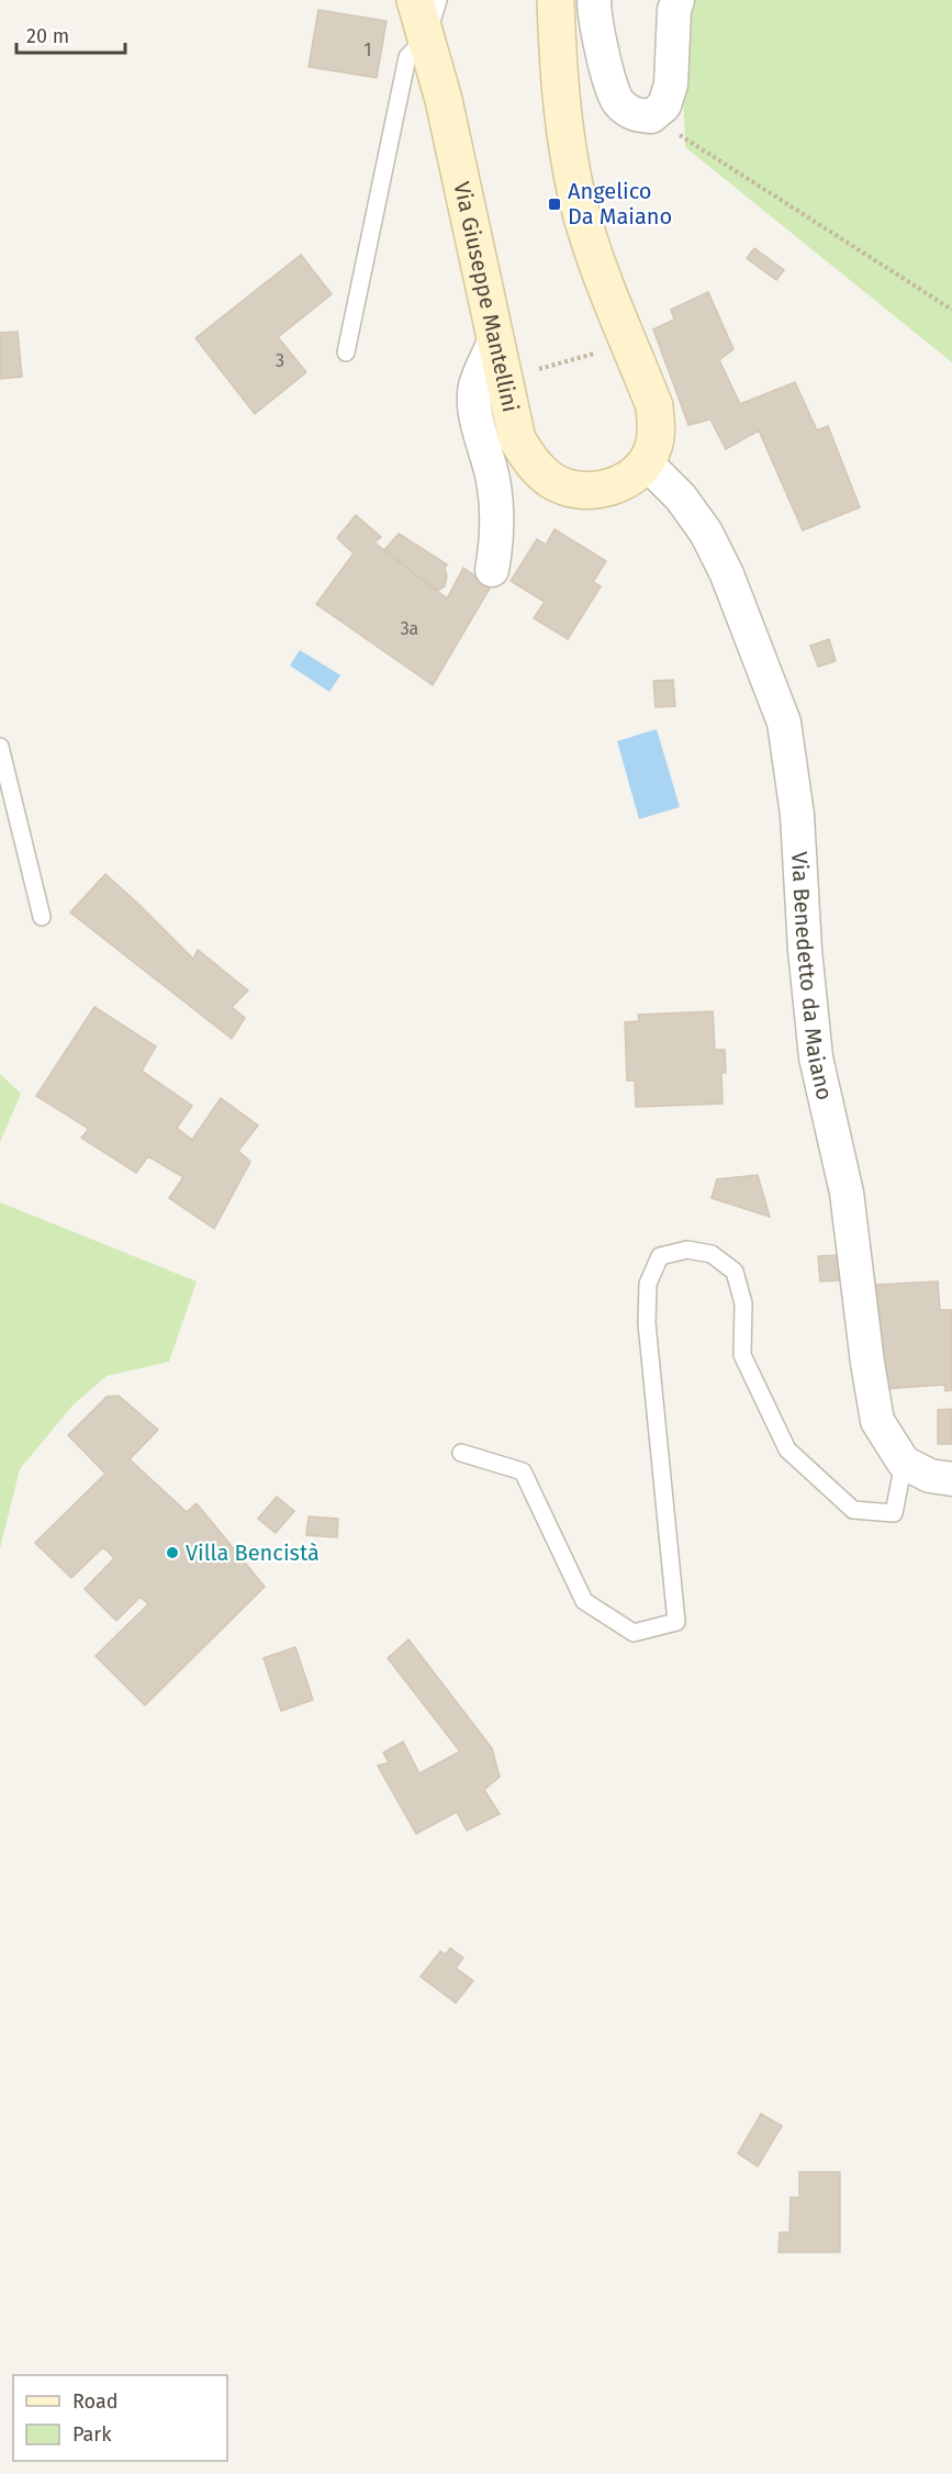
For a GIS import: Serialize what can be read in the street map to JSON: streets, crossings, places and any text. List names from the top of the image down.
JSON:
{
  "streets": {
    "main road": ["Via Giuseppe Mantellini"],
    "street": ["Via Benedetto da Maiano"]
  },
  "crossings": [
    ["Via Giuseppe Mantellini", "Via Benedetto da Maiano"]
  ],
  "places": {
    "transit": ["Angelico Da Maiano"],
    "other": ["Villa Bencistà"]
  },
  "house_numbers": ["1", "3", "3a"],
  "legend": ["Road", "Park"],
  "scale_bar": "20 m"
}
